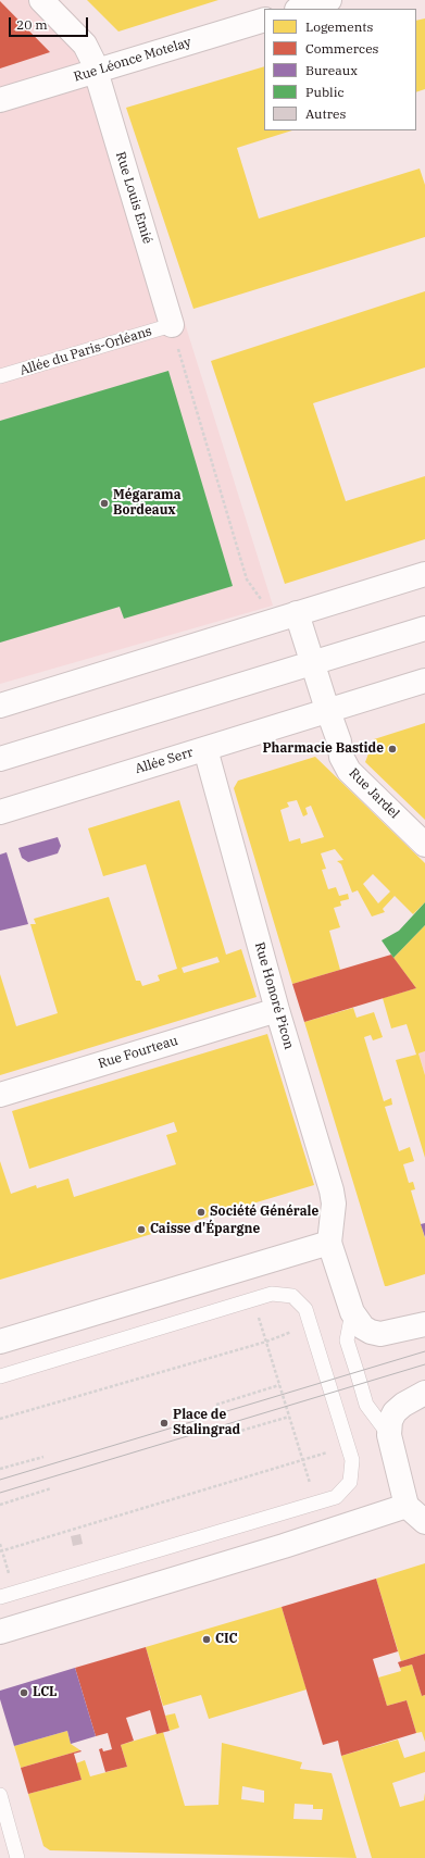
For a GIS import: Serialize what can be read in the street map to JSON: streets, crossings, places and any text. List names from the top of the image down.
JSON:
{
  "streets": {
    "street": [
      "Rue Léonce Motelay",
      "Rue Louis Emié",
      "Allée Serr",
      "Rue Jardel",
      "Rue Honoré Picon",
      "Rue Fourteau"
    ],
    "lane": ["Allée du Paris-Orléans"]
  },
  "crossings": [
    ["Rue Léonce Motelay", "Rue Louis Emié"],
    ["Rue Louis Emié", "Allée du Paris-Orléans"],
    ["Allée Serr", "Rue Jardel"],
    ["Allée Serr", "Rue Honoré Picon"],
    ["Rue Honoré Picon", "Rue Fourteau"]
  ],
  "places": [
    "Mégarama Bordeaux",
    "Pharmacie Bastide",
    "Société Générale",
    "Caisse d'Épargne",
    "Place de Stalingrad",
    "CIC",
    "LCL"
  ],
  "legend": [
    "Logements",
    "Commerces",
    "Bureaux",
    "Public",
    "Autres"
  ],
  "scale_bar": "20 m"
}
